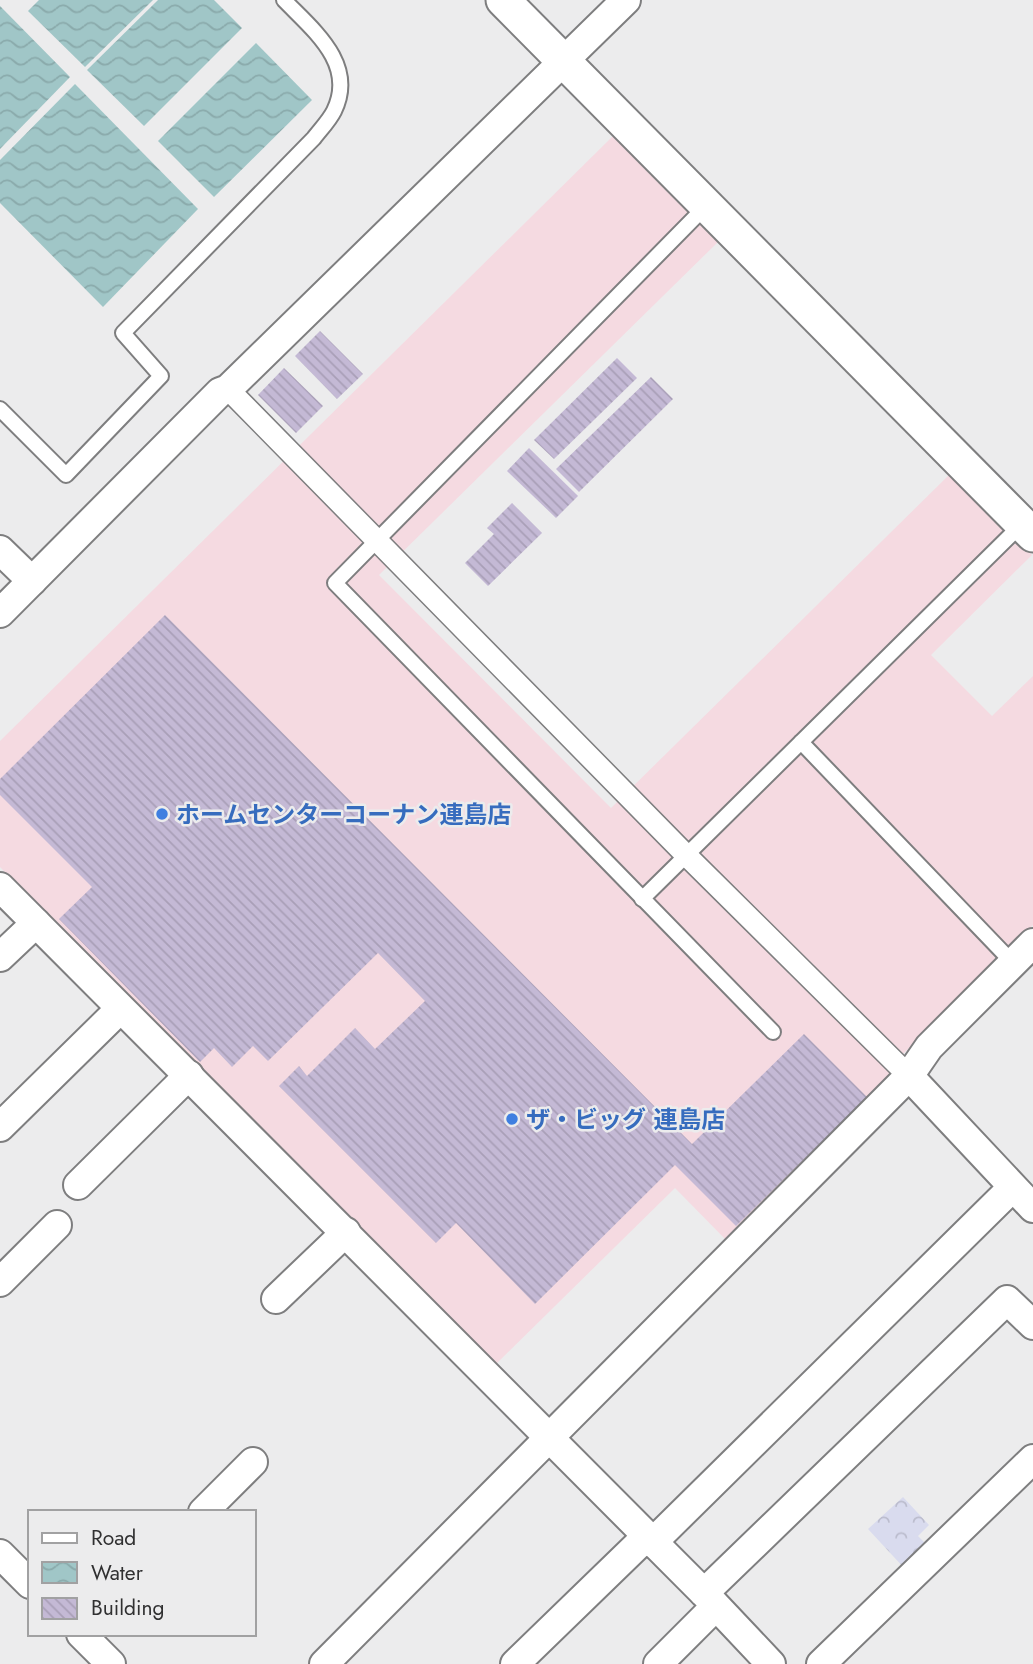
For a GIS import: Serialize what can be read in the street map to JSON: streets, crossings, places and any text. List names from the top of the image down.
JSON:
{
  "places": ["ホームセンターコーナン連島店", "ザ・ビッグ 連島店"],
  "legend": ["Road", "Water", "Building"]
}
